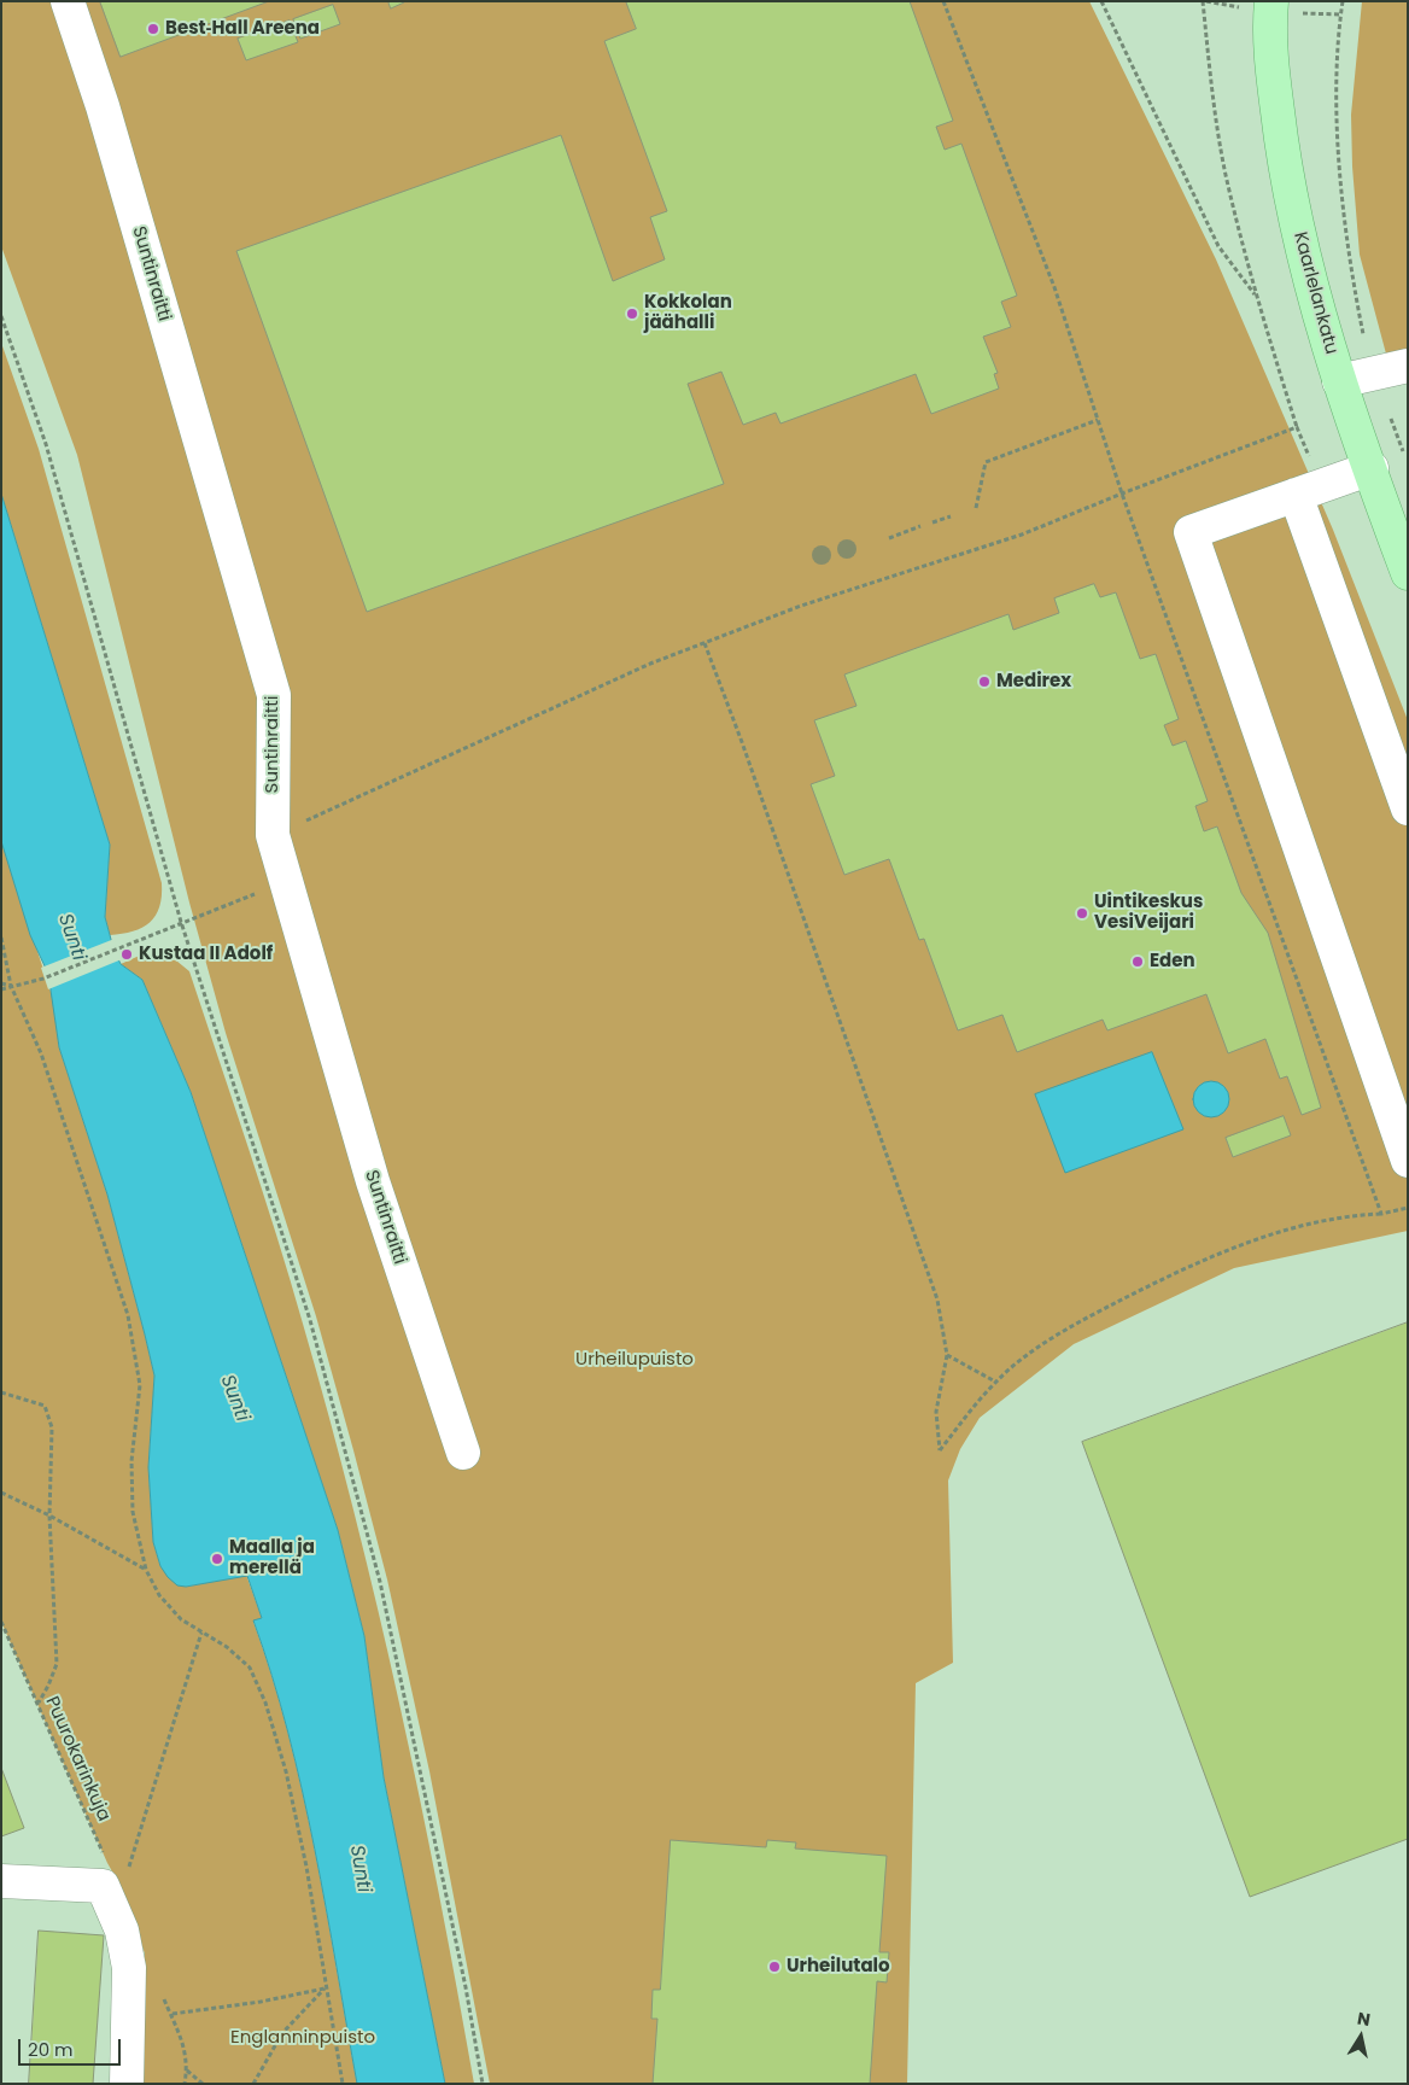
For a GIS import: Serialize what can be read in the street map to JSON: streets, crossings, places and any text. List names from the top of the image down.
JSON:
{
  "streets": {
    "main road": ["Kaarlelankatu"],
    "street": ["Suntinraitti"],
    "path": ["Puurokarinkuja"]
  },
  "water": ["Sunti"],
  "parks": ["Urheilupuisto", "Englanninpuisto"],
  "places": [
    "Best‑Hall Areena",
    "Kokkolan jäähalli",
    "Medirex",
    "Uintikeskus VesiVeijari",
    "Kustaa II Adolf",
    "Eden",
    "Maalla ja merellä",
    "Urheilutalo"
  ],
  "scale_bar": "20 m",
  "north": "top"
}
